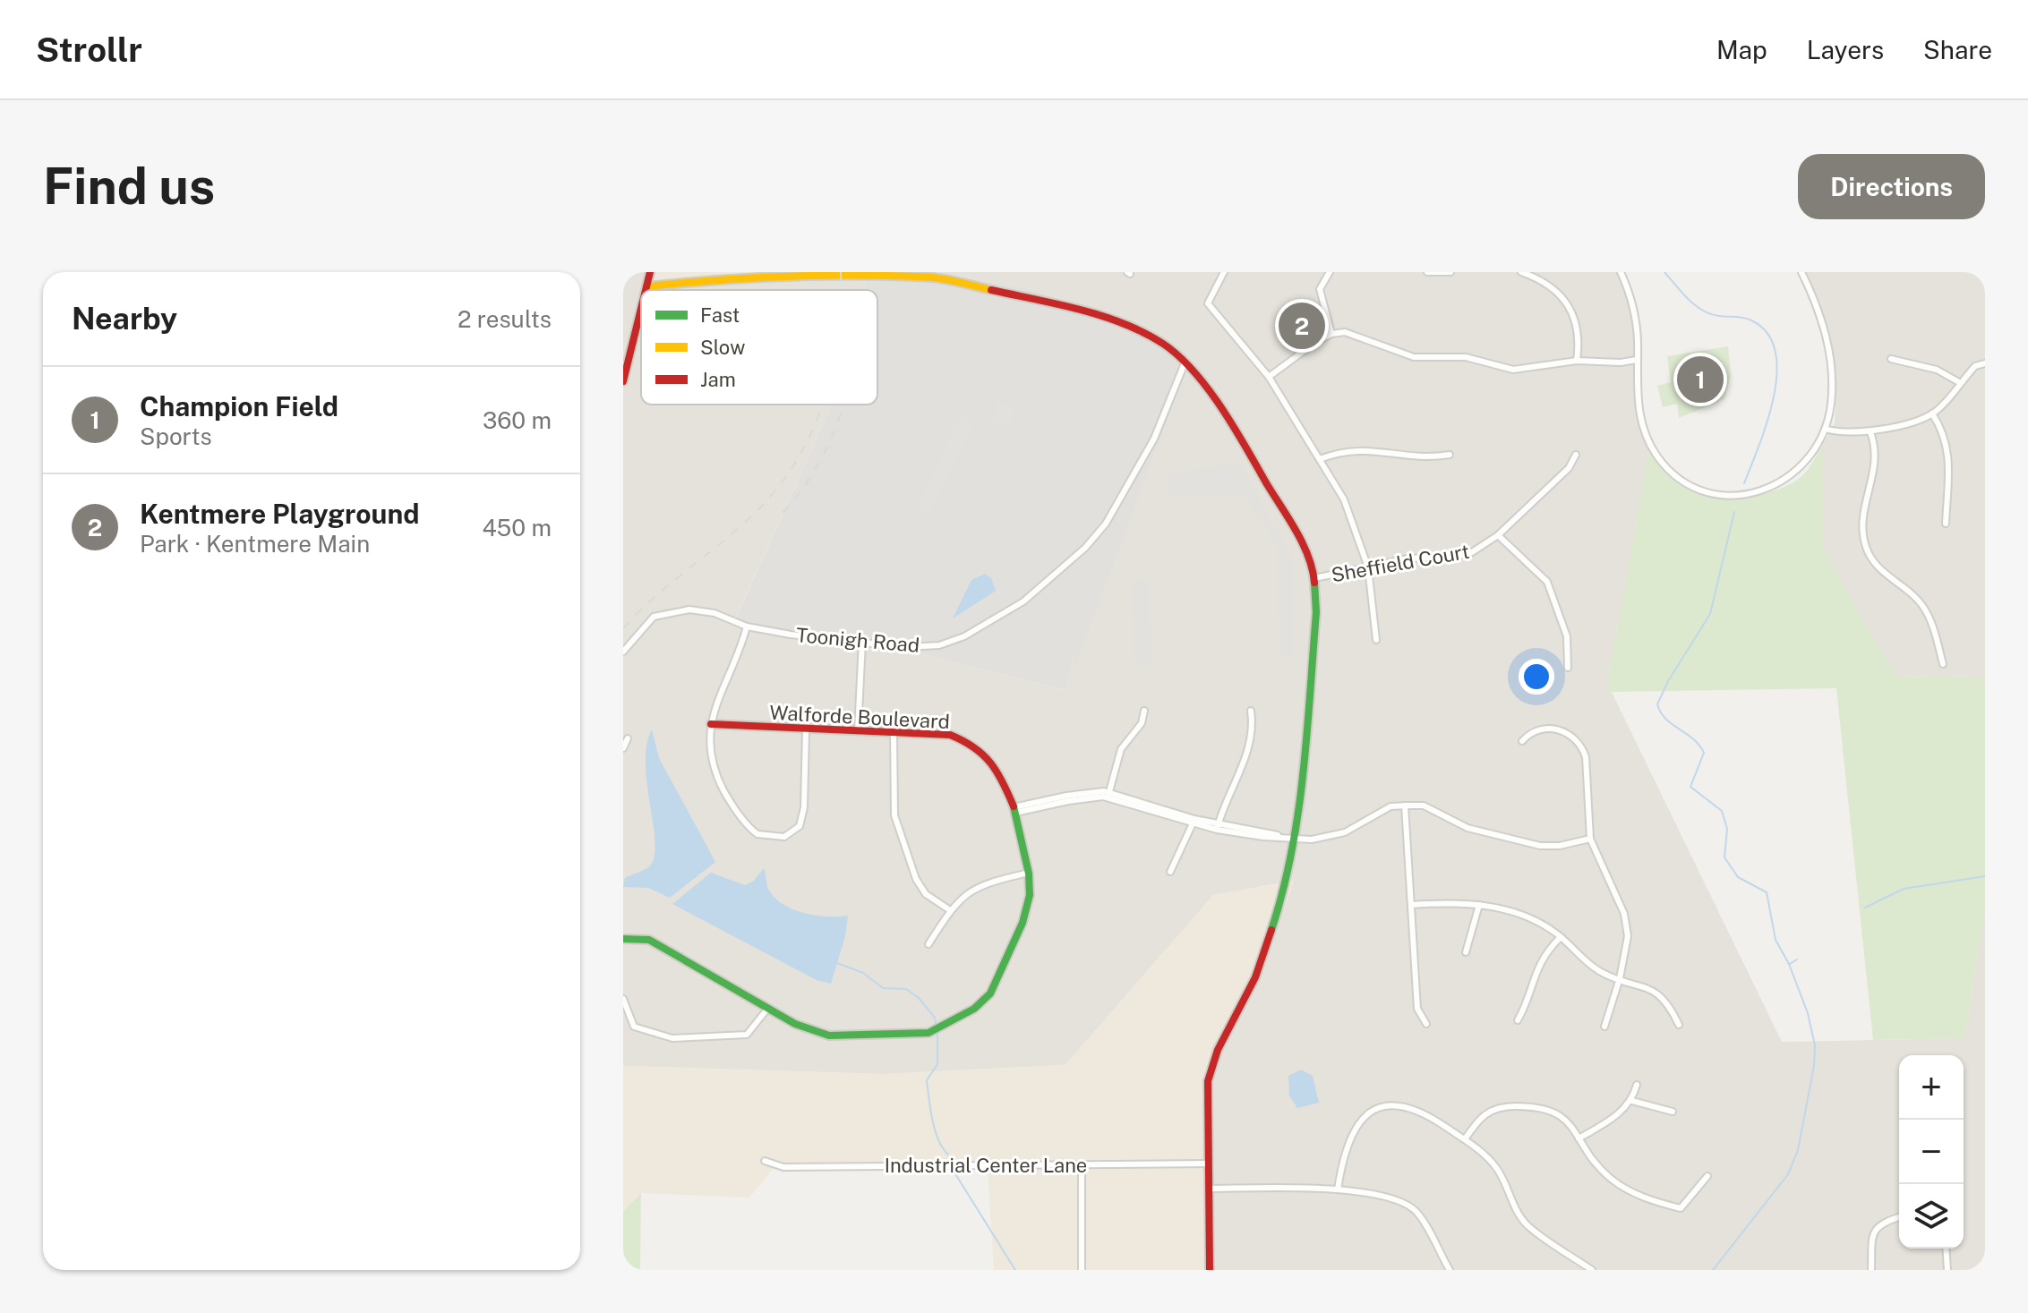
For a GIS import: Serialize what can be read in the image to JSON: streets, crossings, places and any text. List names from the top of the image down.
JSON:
{
  "streets": {
    "street": [
      "Sheffield Court",
      "Toonigh Road",
      "Walforde Boulevard",
      "Industrial Center Lane"
    ]
  },
  "legend": ["Fast", "Slow", "Jam"],
  "page": {
    "header": "Strollr",
    "nav": ["Map", "Layers", "Share"],
    "buttons": "Directions",
    "title": "Find us",
    "heading": ["Nearby", "2 results"],
    "pins": ["2", "1"],
    "list": [
      {
        "mark": "1",
        "name": "Champion Field",
        "note": "Sports",
        "value": "360 m"
      },
      {
        "mark": "2",
        "name": "Kentmere Playground",
        "note": "Park · Kentmere Main",
        "value": "450 m"
      }
    ],
    "map_buttons": ["+", "−"]
  }
}
